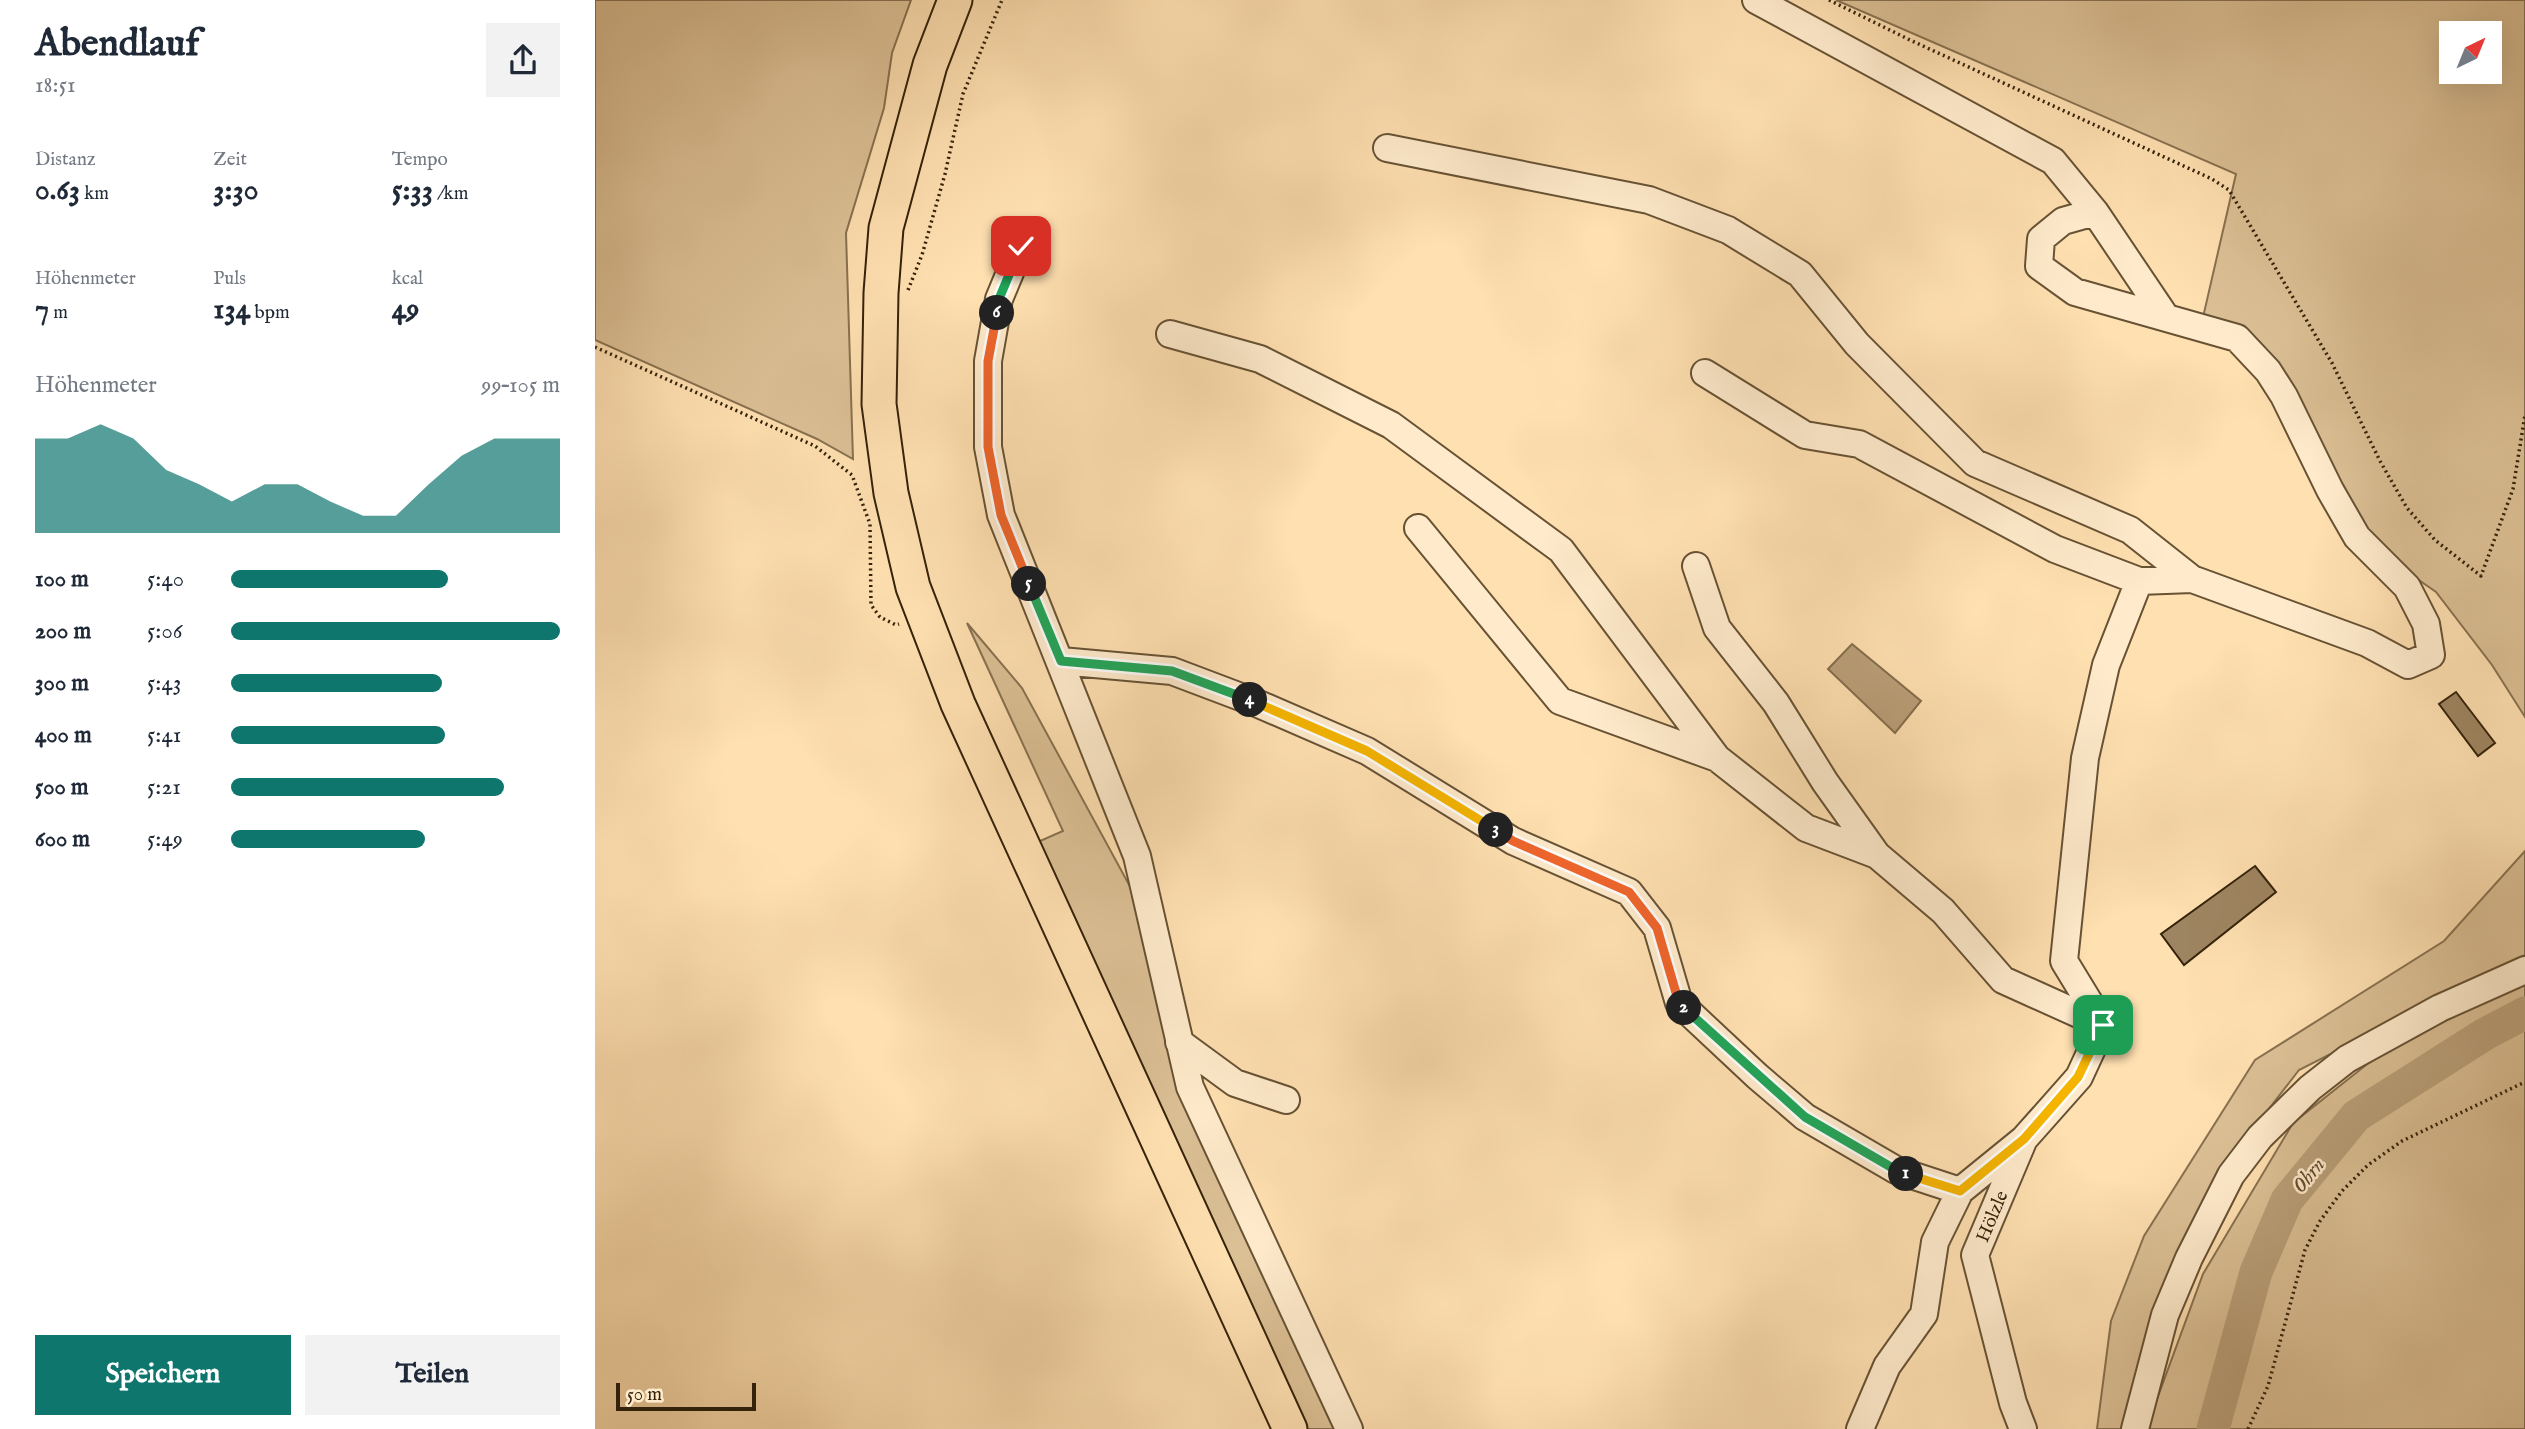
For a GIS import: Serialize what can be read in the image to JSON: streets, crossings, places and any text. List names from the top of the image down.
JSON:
{
  "streets": {
    "street": ["Hölzle"]
  },
  "water": ["Ohrn"],
  "scale_bar": "50 m",
  "north": "top right",
  "page": {
    "heading": ["Abendlauf", "18:51"],
    "stats": [
      ["Distanz", "0.63 km"],
      ["Zeit", "3:30"],
      ["Tempo", "5:33 /km"],
      ["Höhenmeter", "7 m"],
      ["Puls", "134 bpm"],
      ["kcal", "49"]
    ],
    "pins": [
      "6",
      "5",
      "4",
      "3",
      "2",
      "1"
    ],
    "chart": ["Höhenmeter", "99–105 m"],
    "list": [
      {
        "name": "100 m",
        "note": "5:40"
      },
      {
        "name": "200 m",
        "note": "5:06"
      },
      {
        "name": "300 m",
        "note": "5:43"
      },
      {
        "name": "400 m",
        "note": "5:41"
      },
      {
        "name": "500 m",
        "note": "5:21"
      },
      {
        "name": "600 m",
        "note": "5:49"
      }
    ],
    "buttons": ["Speichern", "Teilen"],
    "scale": "50 m"
  }
}
